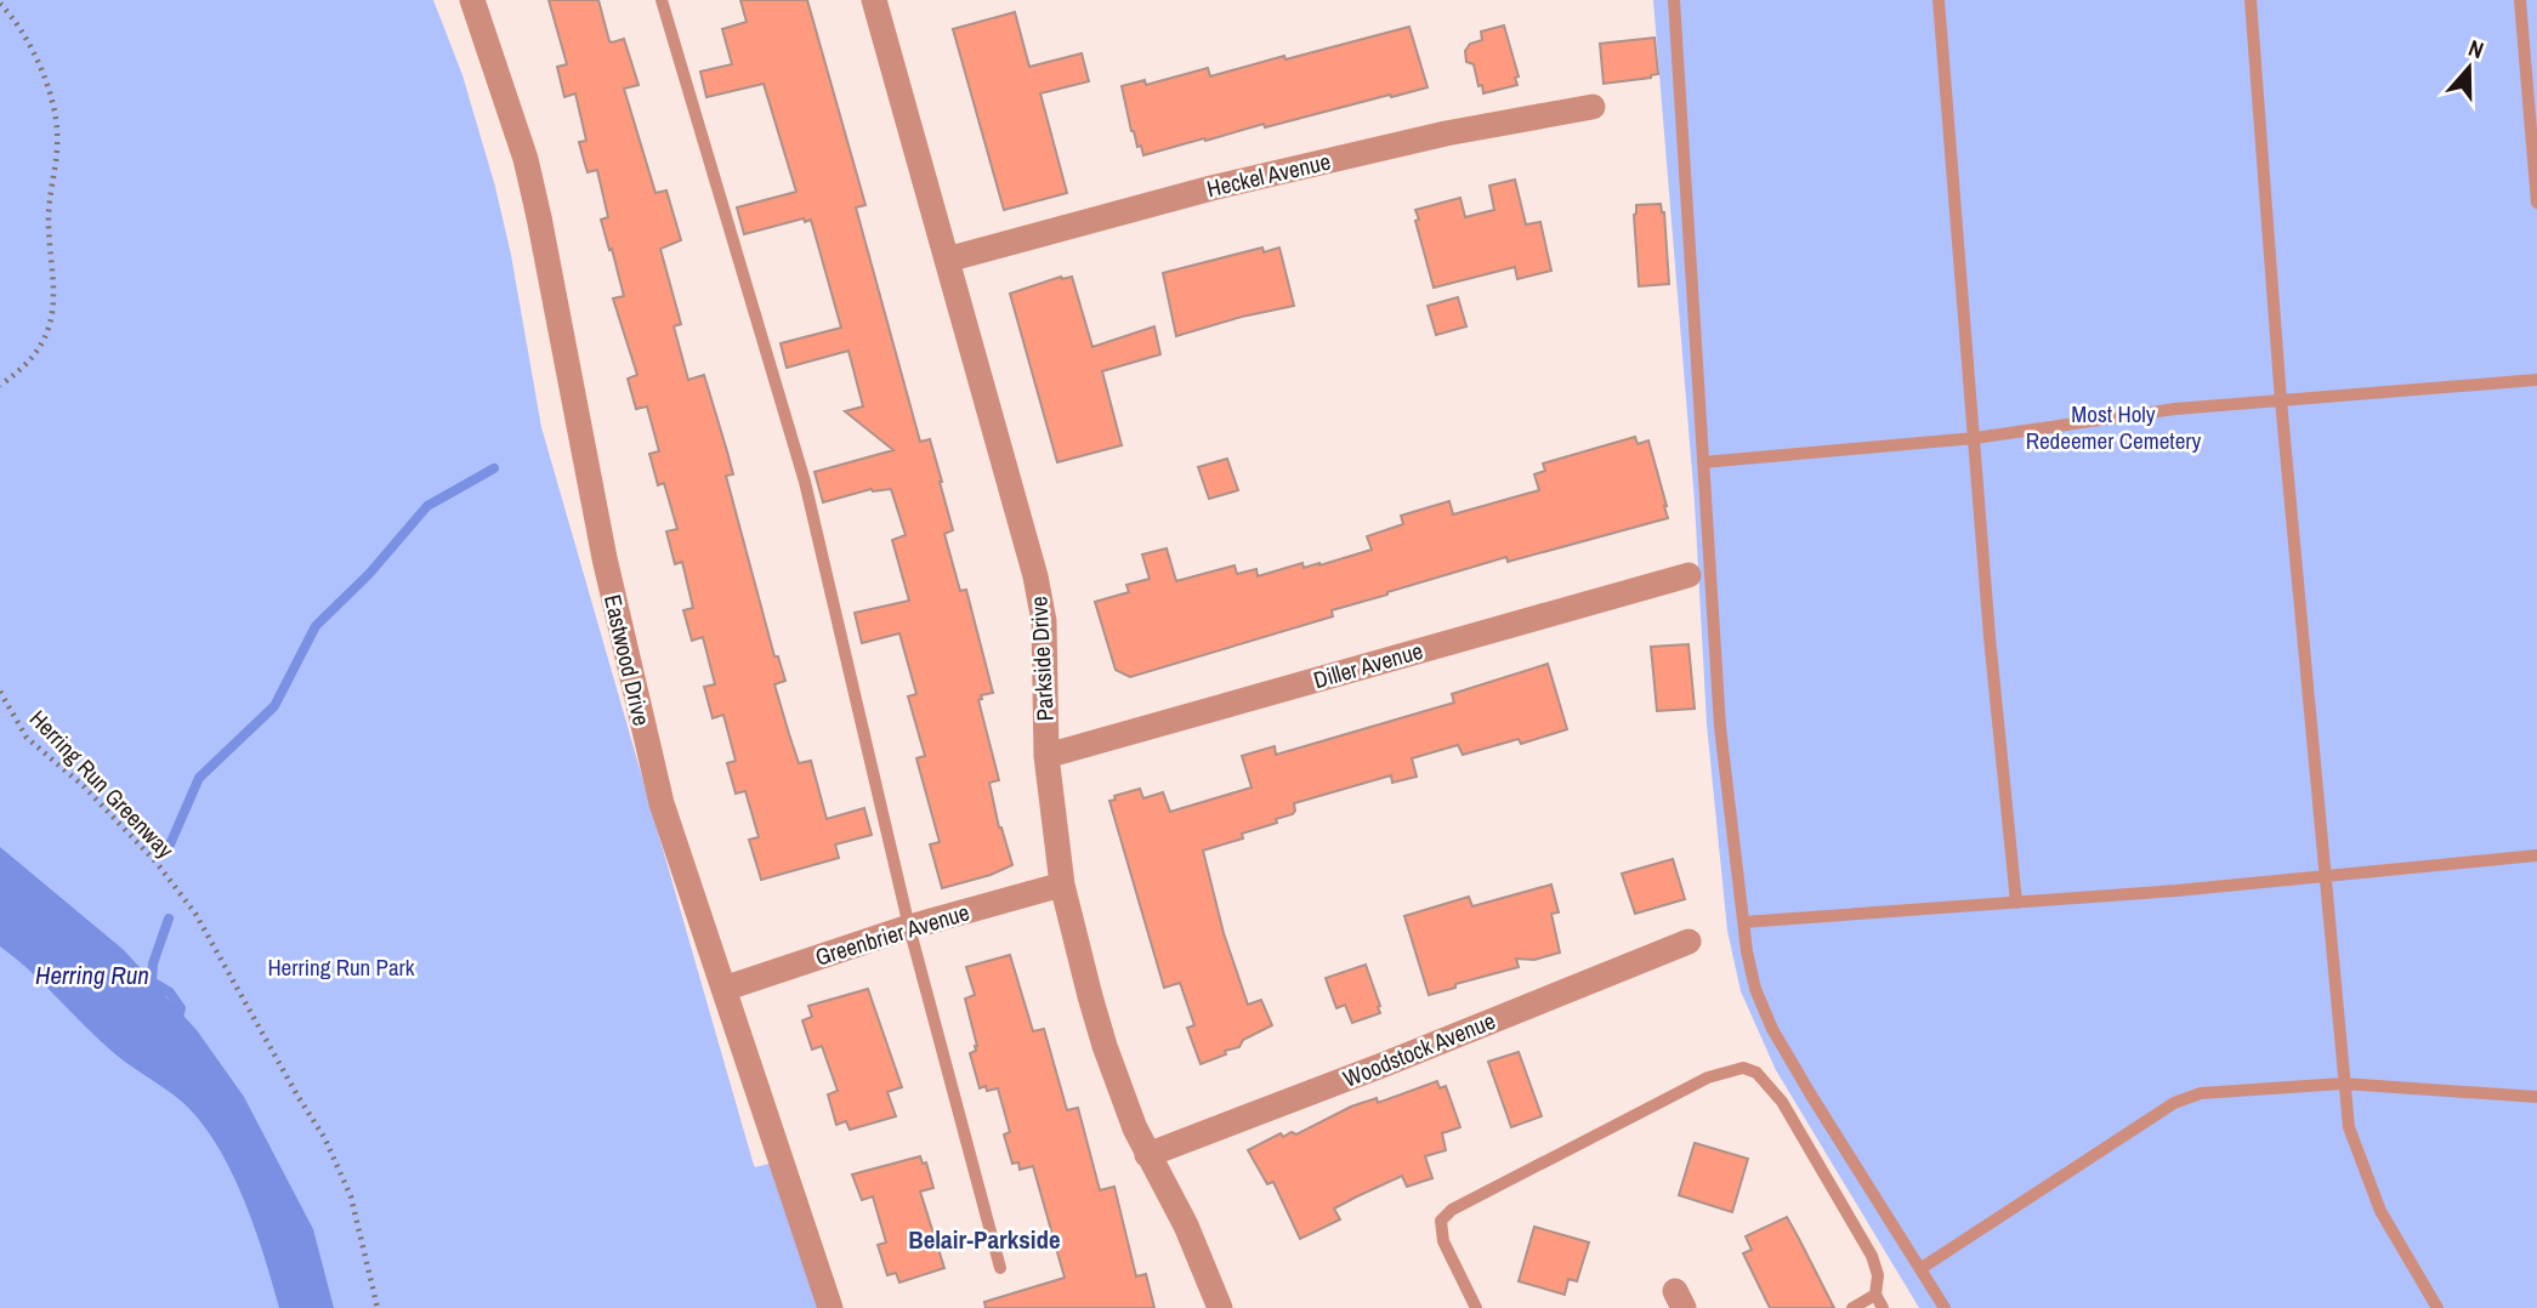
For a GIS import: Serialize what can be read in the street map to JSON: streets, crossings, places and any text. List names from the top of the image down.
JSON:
{
  "streets": {
    "street": [
      "Heckel Avenue",
      "Parkside Drive",
      "Eastwood Drive",
      "Diller Avenue",
      "Greenbrier Avenue",
      "Woodstock Avenue"
    ],
    "path": ["Herring Run Greenway"]
  },
  "crossings": [
    ["Heckel Avenue", "Parkside Drive"],
    ["Parkside Drive", "Diller Avenue"],
    ["Parkside Drive", "Greenbrier Avenue"],
    ["Parkside Drive", "Woodstock Avenue"],
    ["Eastwood Drive", "Greenbrier Avenue"]
  ],
  "districts": ["Belair-Parkside"],
  "water": ["Herring Run"],
  "parks": ["Most Holy Redeemer Cemetery", "Herring Run Park"],
  "north": "top"
}
